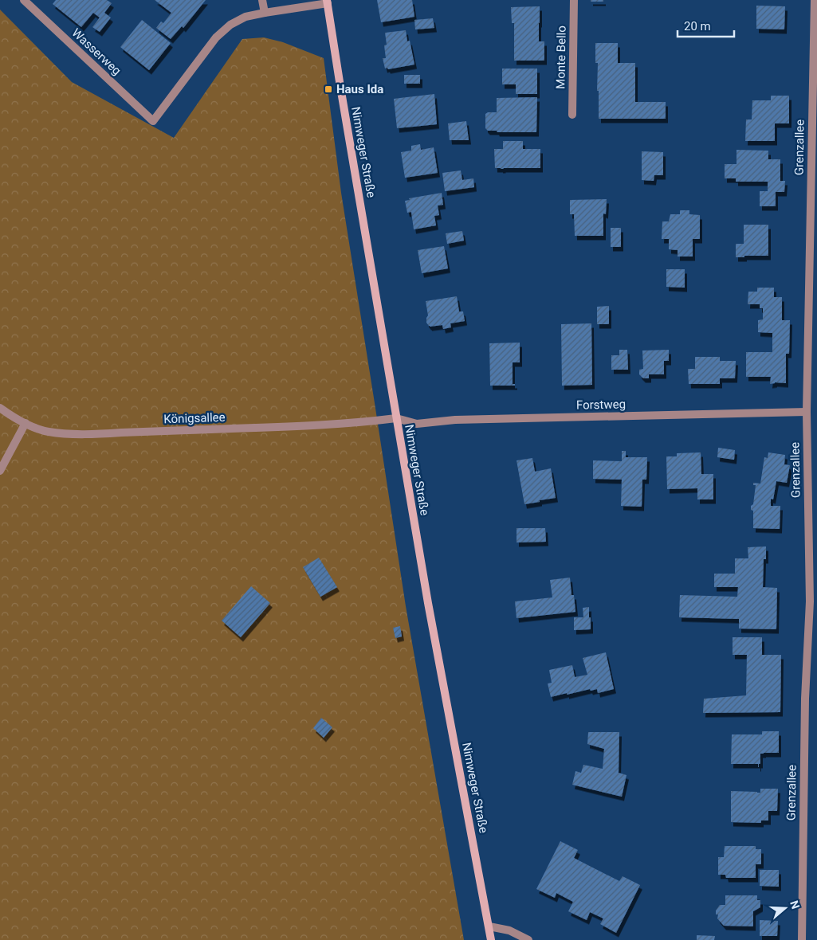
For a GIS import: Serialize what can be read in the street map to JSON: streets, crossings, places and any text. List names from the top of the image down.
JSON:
{
  "streets": {
    "main road": ["Nimweger Straße"],
    "street": [
      "Wasserweg",
      "Monte Bello",
      "Grenzallee",
      "Forstweg",
      "Königsallee"
    ]
  },
  "crossings": [
    ["Wasserweg", "Nimweger Straße"],
    ["Grenzallee", "Forstweg"],
    ["Nimweger Straße", "Forstweg"],
    ["Nimweger Straße", "Königsallee"],
    ["Forstweg", "Königsallee"]
  ],
  "places": {
    "transit": ["Haus Ida"]
  },
  "scale_bar": "20 m",
  "north": "right"
}
